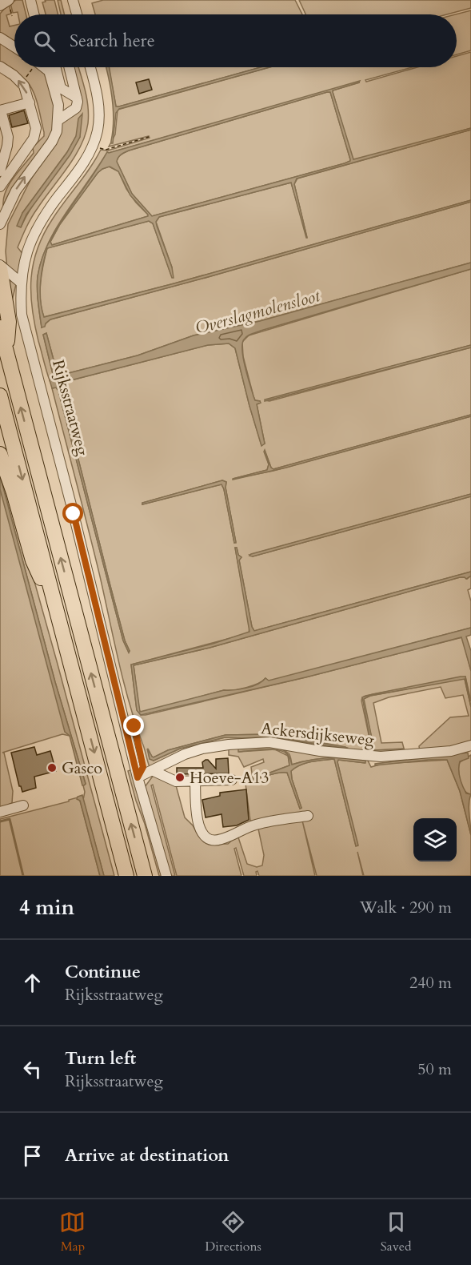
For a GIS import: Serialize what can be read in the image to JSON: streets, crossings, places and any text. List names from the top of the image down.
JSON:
{
  "streets": {
    "street": ["Rijksstraatweg", "Ackersdijkseweg"]
  },
  "crossings": [
    ["Rijksstraatweg", "Ackersdijkseweg"]
  ],
  "water": ["Overslagmolensloot"],
  "places": ["Gasco", "Hoeve-A13"],
  "page": {
    "search": "Search here",
    "heading": ["4 min", "Walk · 290 m"],
    "list": [
      ["Continue", "Rijksstraatweg", "240 m"],
      ["Turn left", "Rijksstraatweg", "50 m"],
      "Arrive at destination"
    ],
    "nav": ["Map", "Directions", "Saved"]
  }
}
